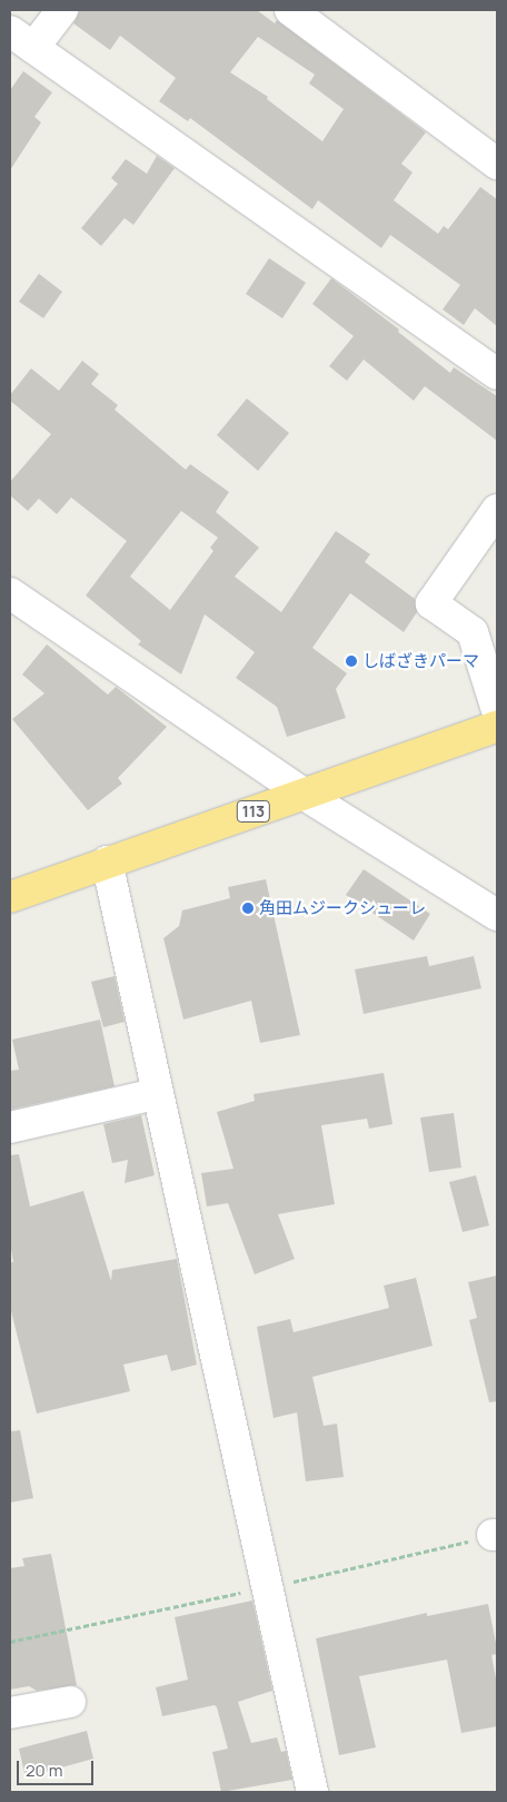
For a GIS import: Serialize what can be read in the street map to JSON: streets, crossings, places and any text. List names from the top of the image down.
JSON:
{
  "streets": {
    "highway": ["113"]
  },
  "places": ["しばざきパーマ", "角田ムジークシューレ"],
  "scale_bar": "20 m"
}
